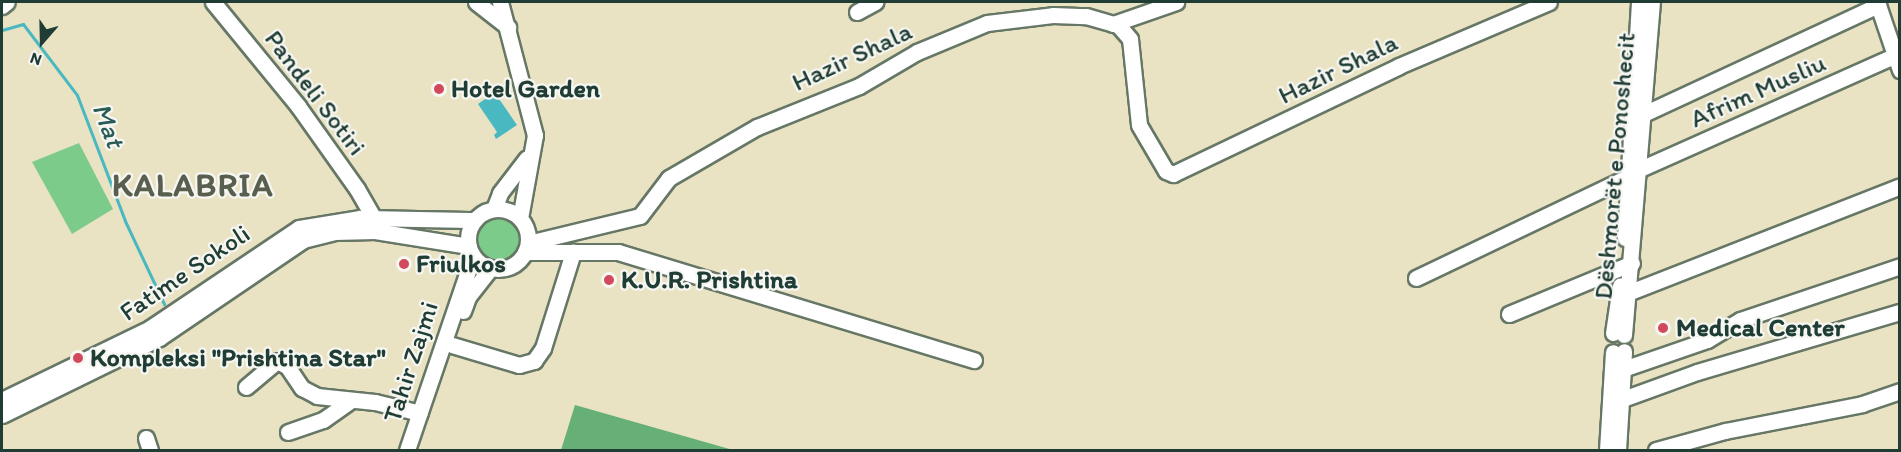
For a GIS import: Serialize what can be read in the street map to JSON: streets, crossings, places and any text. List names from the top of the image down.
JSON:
{
  "streets": {
    "street": [
      "Hazir Shala",
      "Afrim Musliu",
      "Pandeli Sotiri",
      "Dëshmorët e Ponoshecit",
      "Fatime Sokoli",
      "Tahir Zajmi"
    ]
  },
  "crossings": [
    ["Hazir Shala", "Fatime Sokoli"],
    ["Hazir Shala", "Tahir Zajmi"],
    ["Afrim Musliu", "Dëshmorët e Ponoshecit"],
    ["Pandeli Sotiri", "Fatime Sokoli"],
    ["Fatime Sokoli", "Tahir Zajmi"]
  ],
  "districts": ["KALABRIA"],
  "water": ["Mat"],
  "places": [
    "Hotel Garden",
    "Friulkos",
    "K.U.R. Prishtina",
    "Medical Center",
    "Kompleksi \"Prishtina Star\""
  ],
  "north": "bottom"
}
